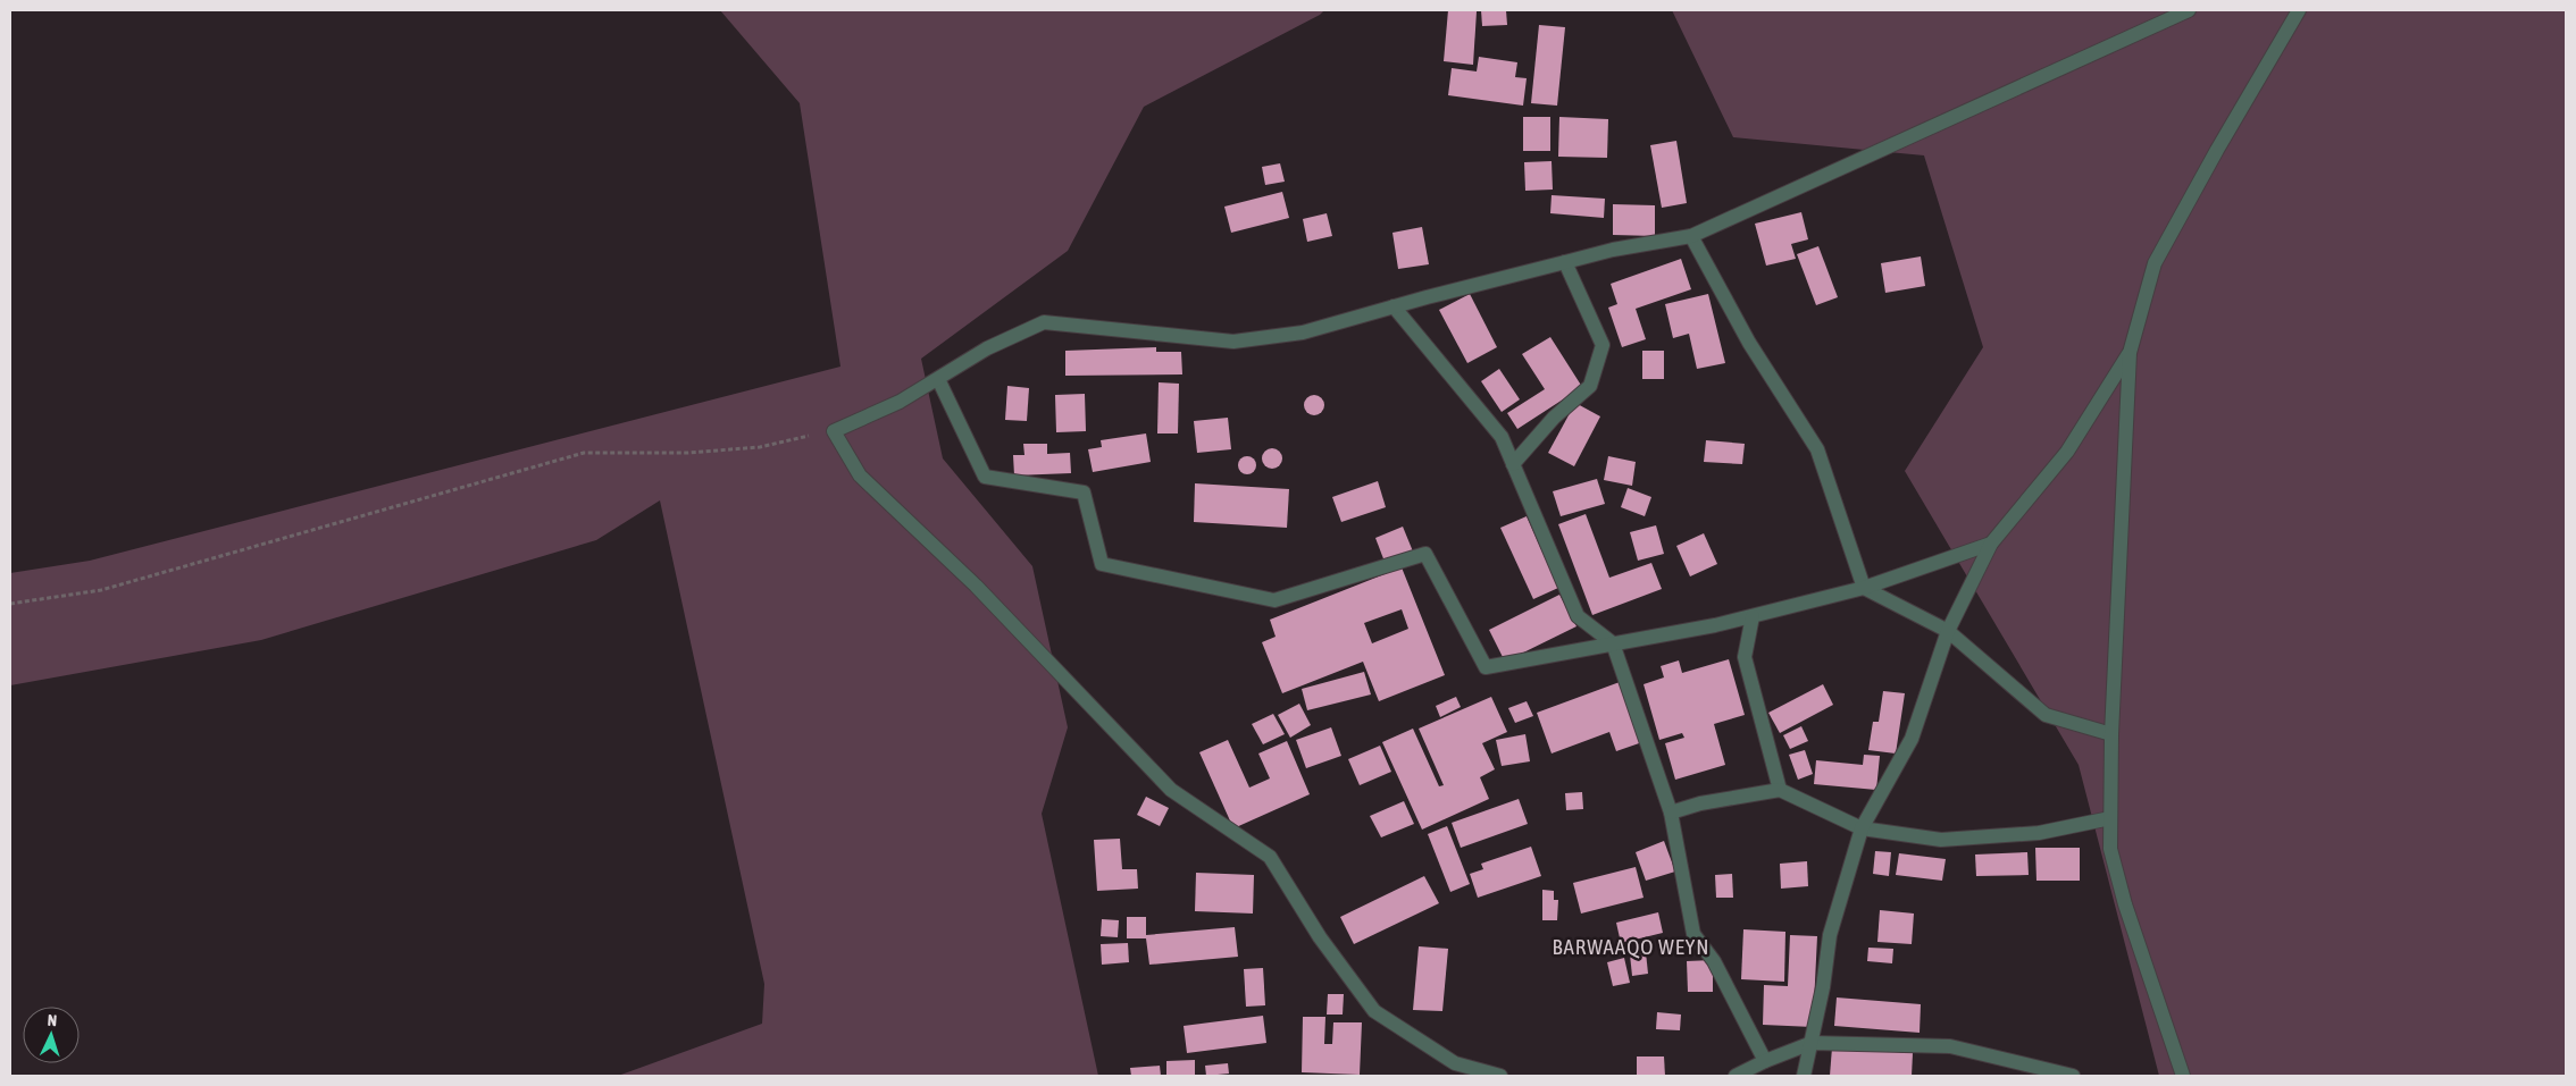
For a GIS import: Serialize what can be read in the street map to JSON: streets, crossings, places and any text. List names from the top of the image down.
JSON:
{
  "districts": ["BARWAAQO WEYN"],
  "north": "top"
}
